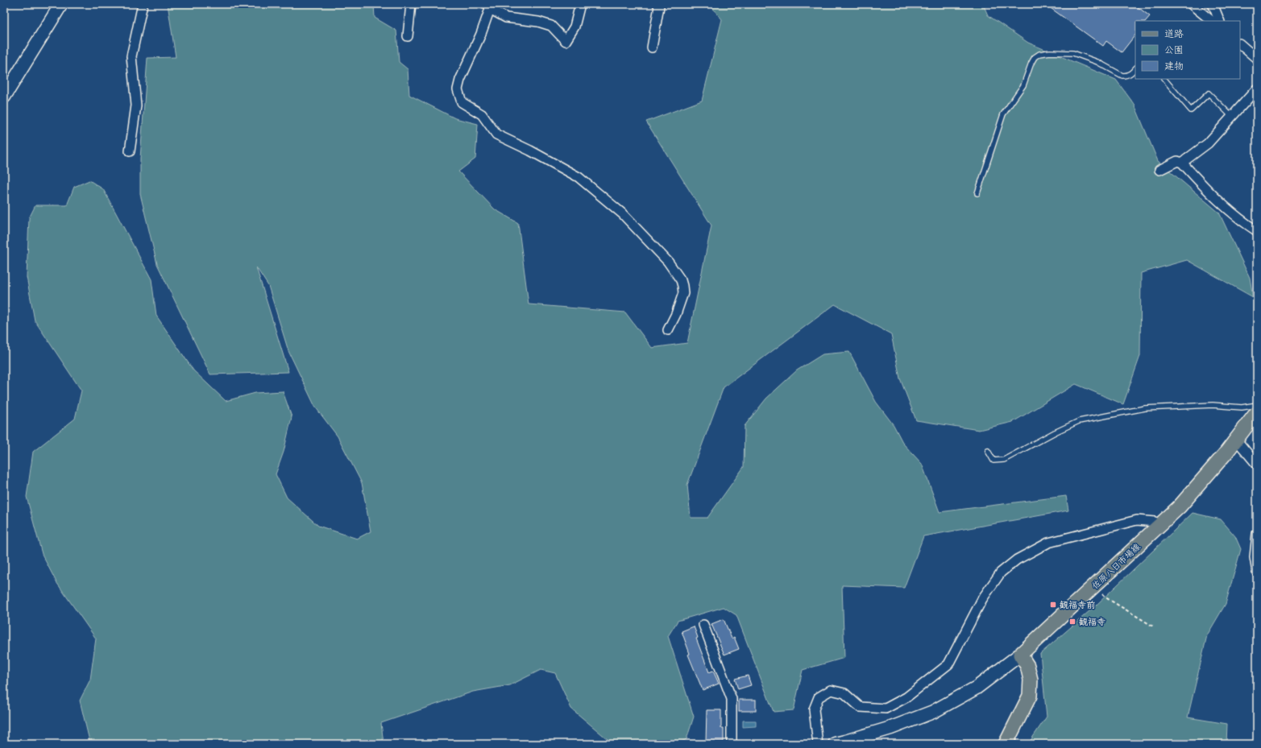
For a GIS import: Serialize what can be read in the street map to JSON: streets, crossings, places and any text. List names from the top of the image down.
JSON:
{
  "streets": {
    "main road": ["佐原八日市場線"]
  },
  "places": {
    "transit": ["観福寺前", "観福寺"]
  },
  "legend": ["道路", "公園", "建物"]
}
